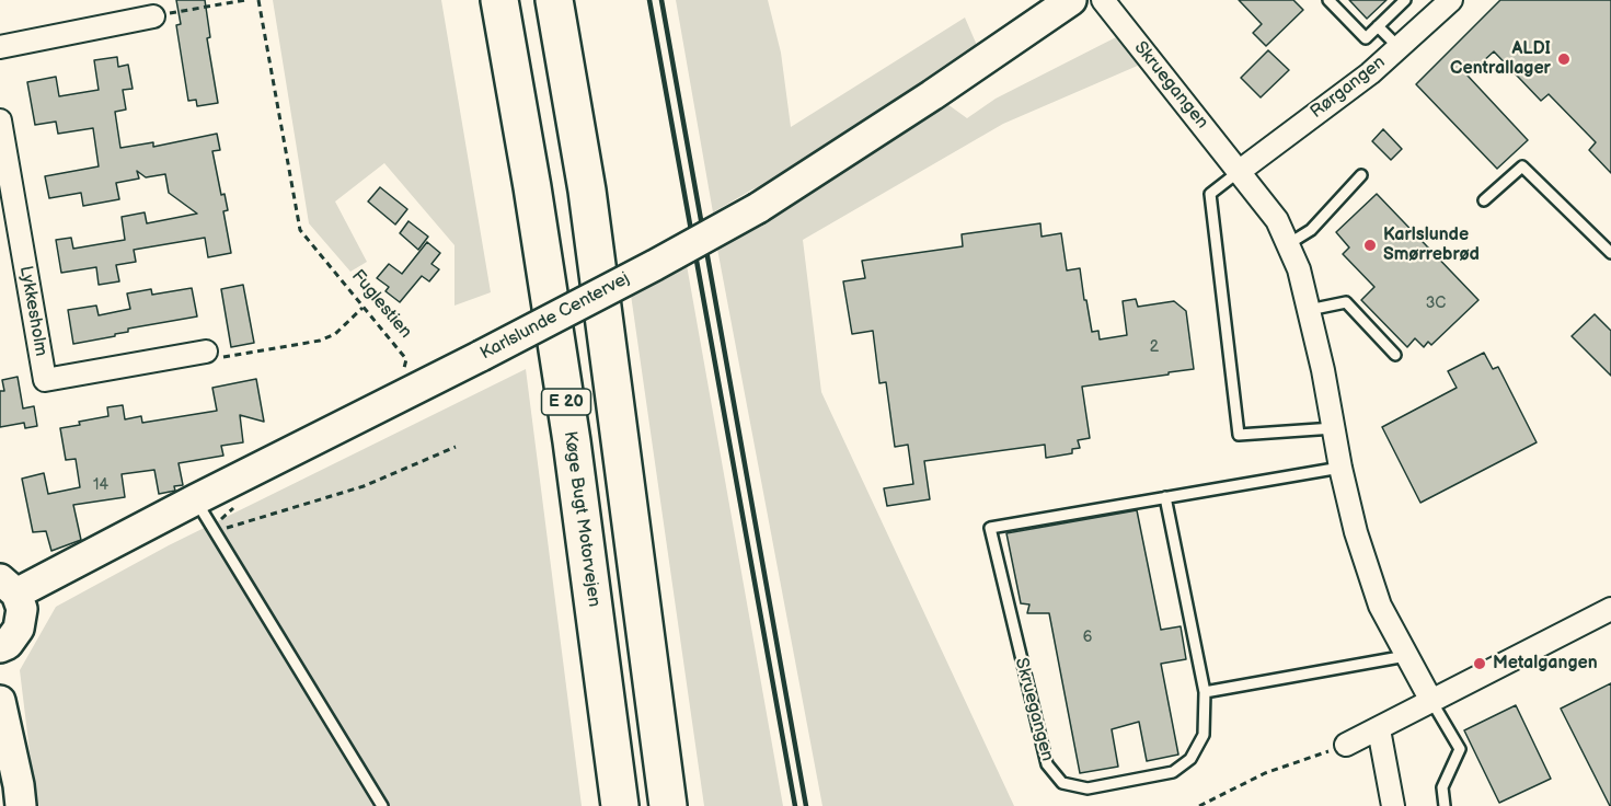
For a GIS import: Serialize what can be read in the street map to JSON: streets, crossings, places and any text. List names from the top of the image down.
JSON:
{
  "streets": {
    "highway": ["E 20", "Køge Bugt Motorvejen"],
    "street": [
      "Skruegangen",
      "Rørgangen",
      "Lykkesholm",
      "Karlslunde Centervej"
    ],
    "path": ["Fuglestien"]
  },
  "crossings": [
    ["Skruegangen", "Rørgangen"]
  ],
  "places": ["ALDI Centrallager", "Karlslunde Smørrebrød", "Metalgangen"],
  "house_numbers": [
    "3C",
    "2",
    "14",
    "6"
  ]
}
